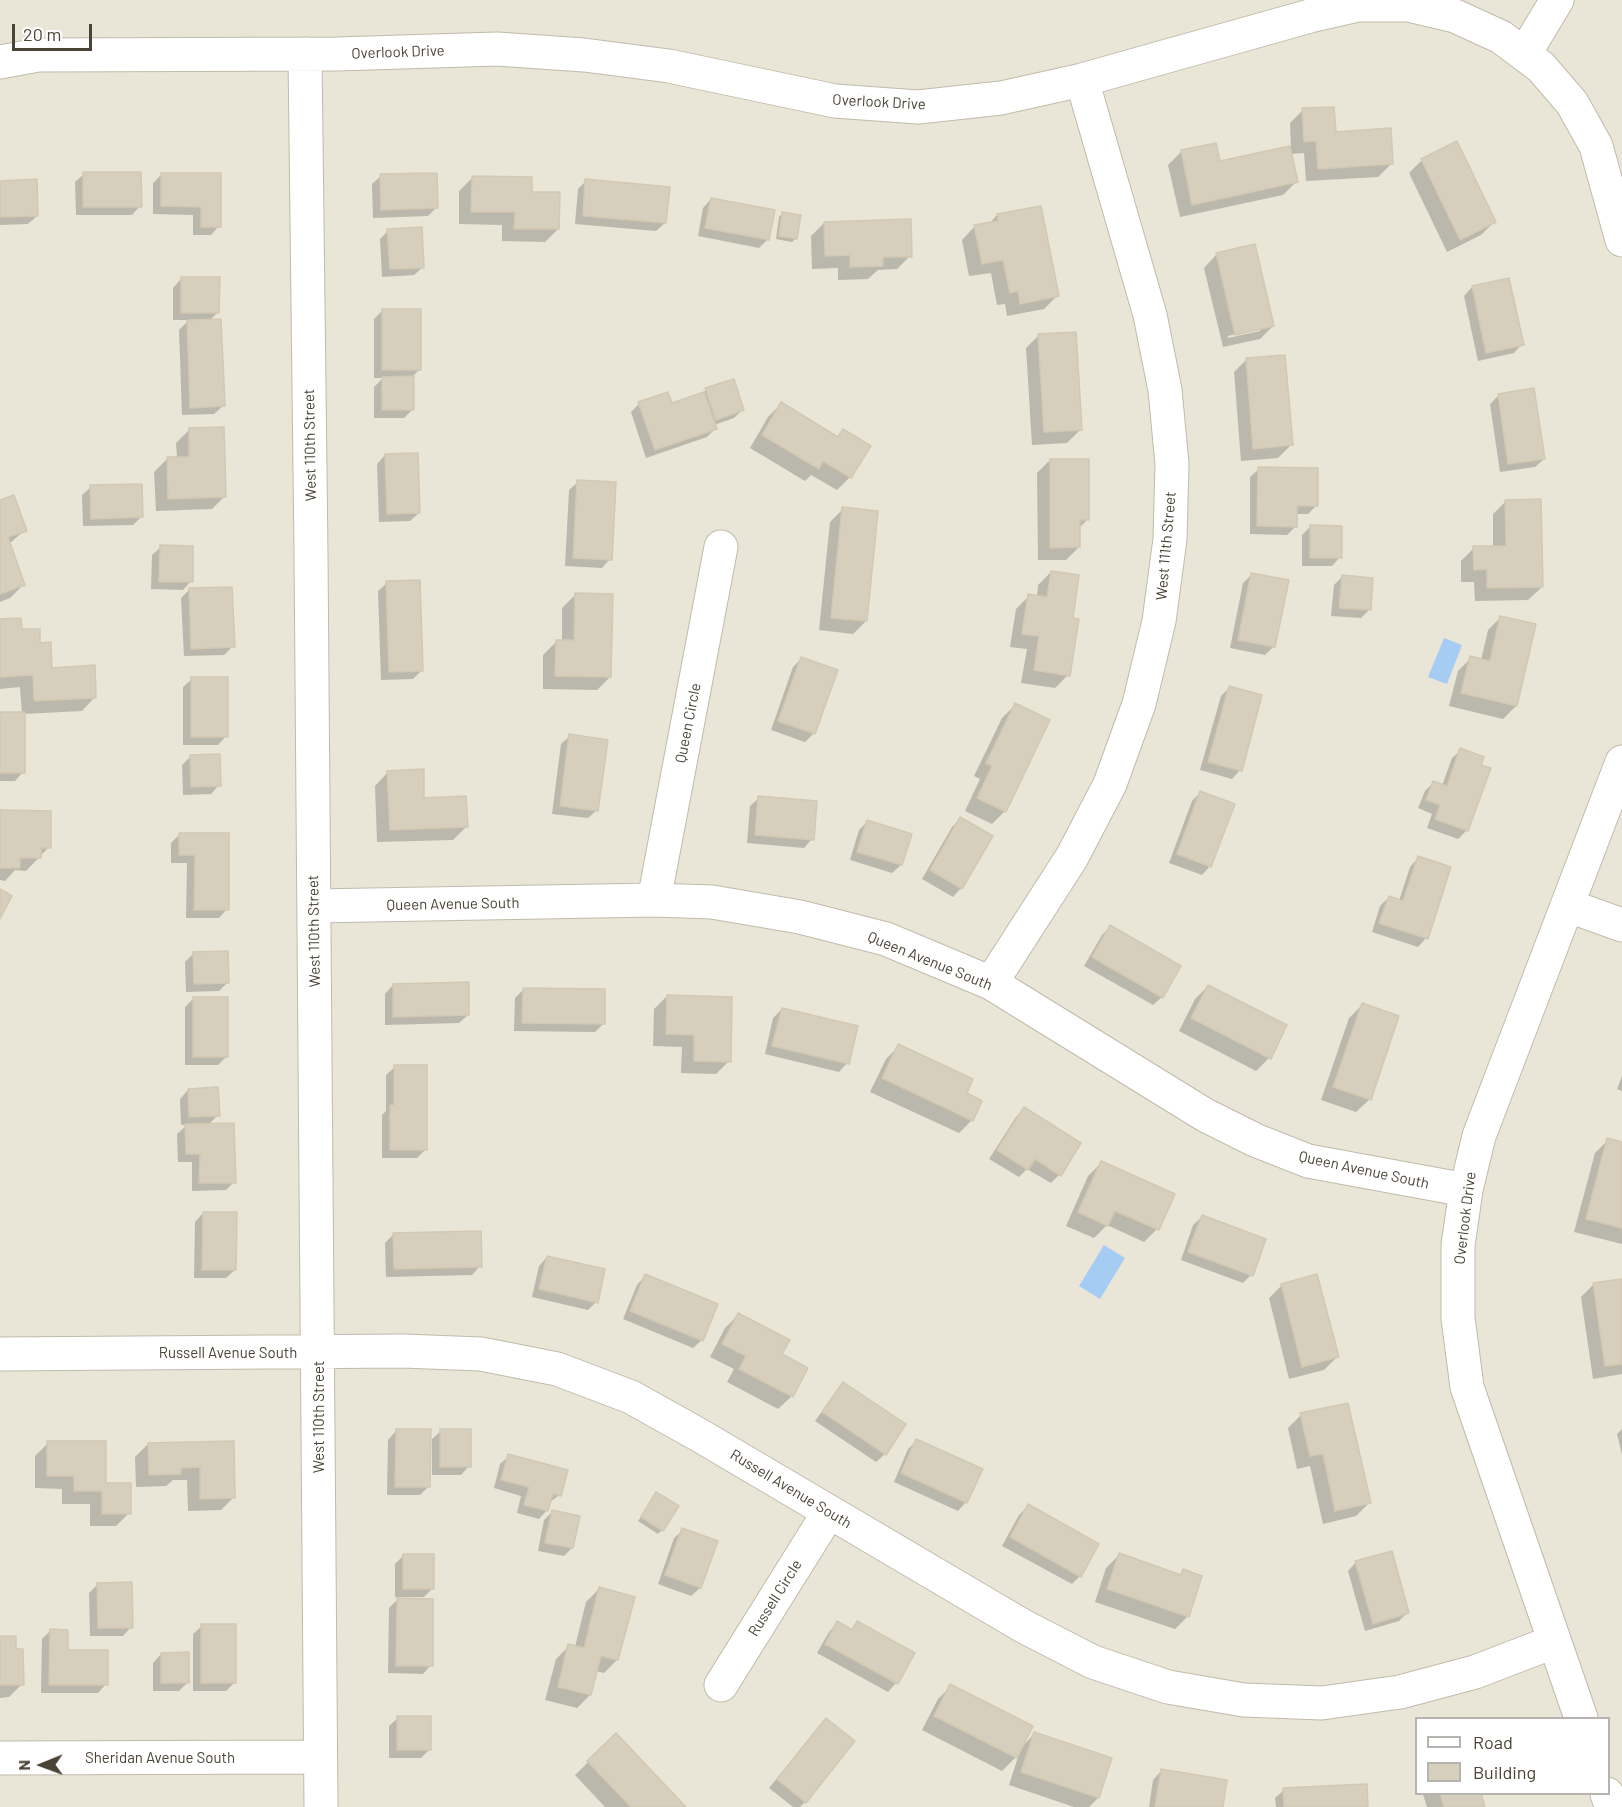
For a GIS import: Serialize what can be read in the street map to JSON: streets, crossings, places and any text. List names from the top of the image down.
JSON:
{
  "streets": {
    "street": [
      "Overlook Drive",
      "West 110th Street",
      "West 111th Street",
      "Queen Circle",
      "Queen Avenue South",
      "Russell Avenue South",
      "Russell Circle",
      "Sheridan Avenue South"
    ]
  },
  "crossings": [
    ["Overlook Drive", "West 110th Street"],
    ["Overlook Drive", "West 111th Street"],
    ["Overlook Drive", "Queen Avenue South"],
    ["Overlook Drive", "Russell Avenue South"],
    ["West 110th Street", "Queen Avenue South"],
    ["West 110th Street", "Russell Avenue South"],
    ["West 110th Street", "Sheridan Avenue South"],
    ["West 111th Street", "Queen Avenue South"],
    ["Queen Circle", "Queen Avenue South"],
    ["Russell Avenue South", "Russell Circle"]
  ],
  "legend": ["Road", "Building"],
  "scale_bar": "20 m",
  "north": "left"
}
